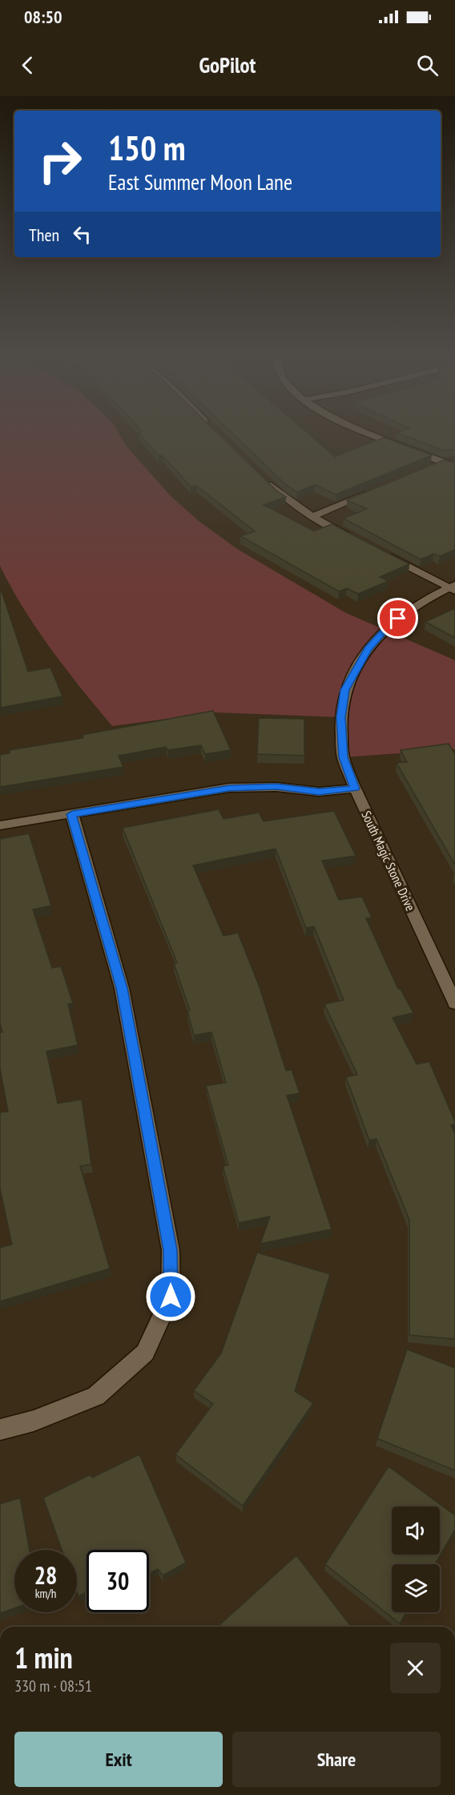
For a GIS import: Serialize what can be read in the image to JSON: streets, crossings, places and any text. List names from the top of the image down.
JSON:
{
  "streets": {
    "street": ["South Magic Stone Drive"]
  },
  "page": {
    "status": "08:50",
    "header": "GoPilot",
    "turn": ["150 m", "East Summer Moon Lane"],
    "then": "Then",
    "speed": "28 km/h",
    "limit": "30",
    "heading": ["1 min", "330 m · 08:51"],
    "buttons": ["Exit", "Share"]
  }
}
